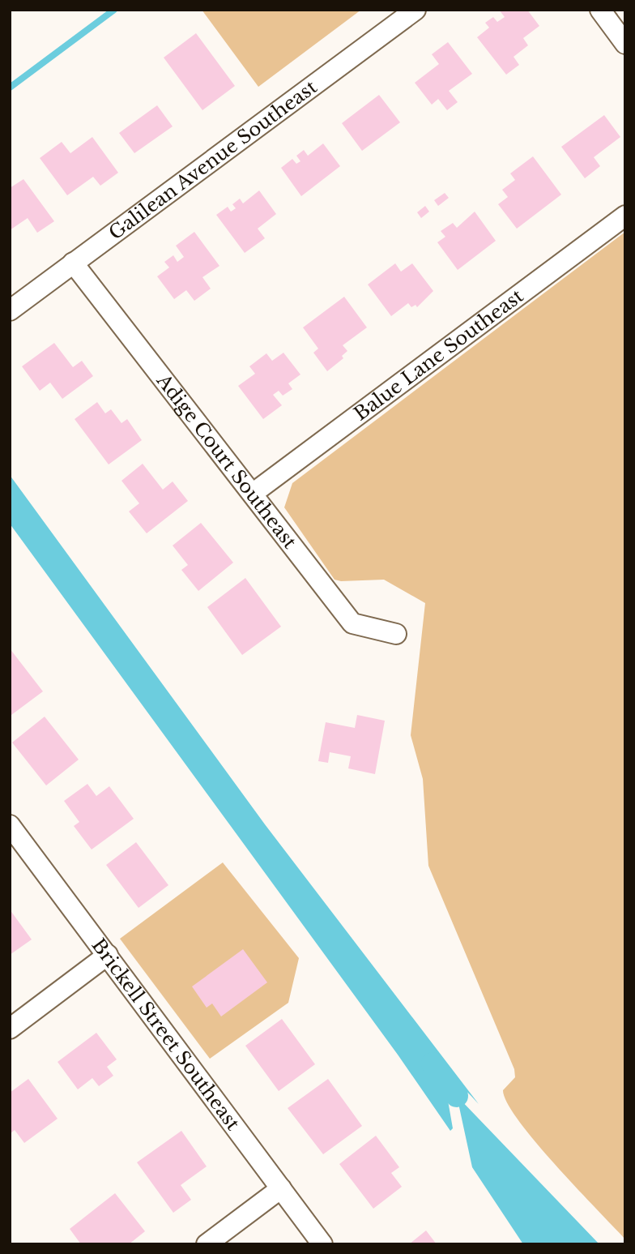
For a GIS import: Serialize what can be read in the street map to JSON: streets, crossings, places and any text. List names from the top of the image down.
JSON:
{
  "streets": {
    "street": [
      "Galilean Avenue Southeast",
      "Balue Lane Southeast",
      "Adige Court Southeast",
      "Brickell Street Southeast"
    ]
  },
  "crossings": [
    ["Galilean Avenue Southeast", "Adige Court Southeast"],
    ["Balue Lane Southeast", "Adige Court Southeast"]
  ]
}
